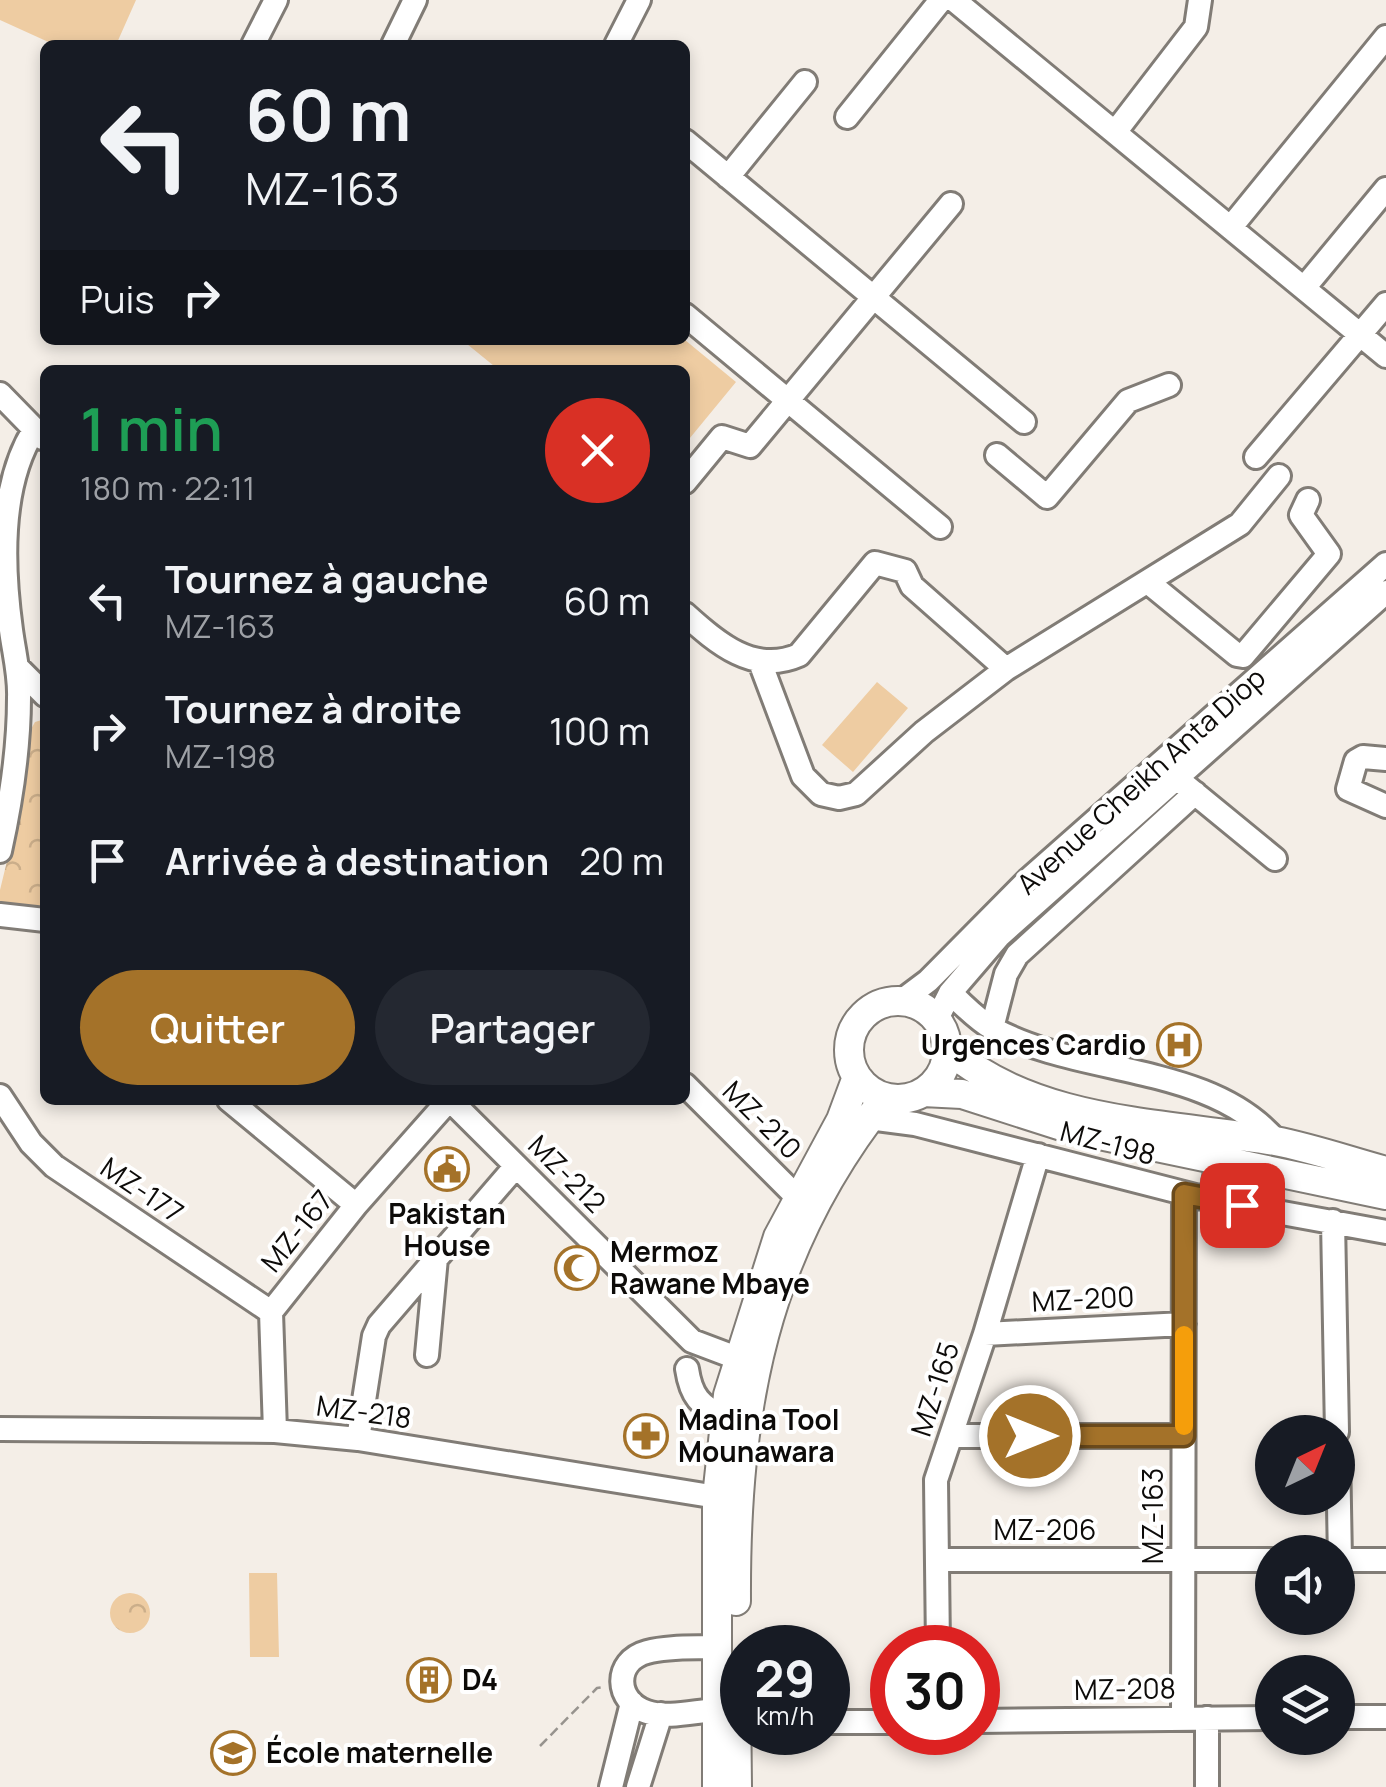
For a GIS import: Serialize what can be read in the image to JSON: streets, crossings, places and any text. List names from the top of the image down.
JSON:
{
  "streets": {
    "street": [
      "Avenue Cheikh Anta Diop",
      "MZ-210",
      "MZ-198",
      "MZ-212",
      "MZ-177",
      "MZ-167",
      "MZ-200",
      "MZ-165",
      "MZ-218",
      "MZ-163",
      "MZ-206",
      "MZ-208"
    ]
  },
  "crossings": [
    ["Avenue Cheikh Anta Diop", "MZ-198"],
    ["MZ-198", "MZ-165"],
    ["MZ-198", "MZ-163"],
    ["MZ-177", "MZ-167"],
    ["MZ-167", "MZ-218"],
    ["MZ-200", "MZ-165"],
    ["MZ-200", "MZ-163"],
    ["MZ-165", "MZ-206"],
    ["MZ-163", "MZ-206"],
    ["MZ-163", "MZ-208"]
  ],
  "places": {
    "hospital": ["Urgences Cardio"],
    "public building": ["Pakistan House"],
    "mosque": ["Mermoz Rawane Mbaye"],
    "pharmacy": ["Madina Tool Mounawara"],
    "building": ["D4"],
    "school or university": ["École maternelle"]
  },
  "north": "top right",
  "page": {
    "turn": ["60 m", "MZ-163"],
    "then": "Puis",
    "heading": ["1 min", "180 m · 22:11"],
    "list": [
      {
        "name": "Tournez à gauche",
        "note": "MZ-163",
        "value": "60 m"
      },
      {
        "name": "Tournez à droite",
        "note": "MZ-198",
        "value": "100 m"
      },
      {
        "name": "Arrivée à destination",
        "value": "20 m"
      }
    ],
    "buttons": ["Quitter", "Partager"],
    "speed": "29 km/h",
    "limit": "30"
  }
}
